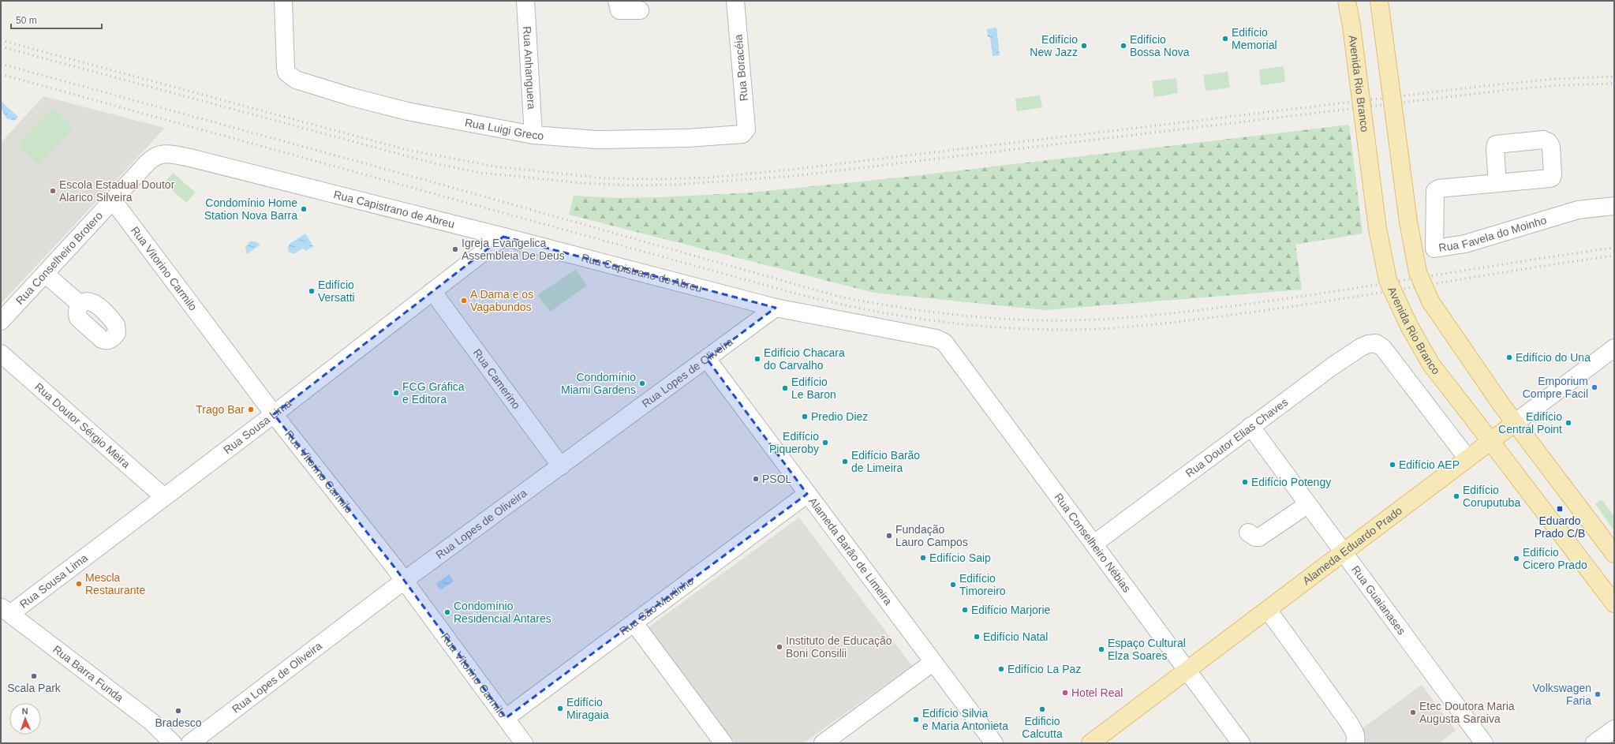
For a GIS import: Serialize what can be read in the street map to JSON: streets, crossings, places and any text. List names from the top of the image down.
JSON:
{
  "streets": {
    "main road": ["Avenida Rio Branco", "Alameda Eduardo Prado"],
    "street": [
      "Rua Anhanguera",
      "Rua Boracéia",
      "Rua Luigi Greco",
      "Rua Capistrano de Abreu",
      "Rua Favela do Moinho",
      "Rua Conselheiro Brotero",
      "Rua Vitorino Carmilo",
      "Rua Lopes de Oliveira",
      "Rua Camerino",
      "Rua Doutor Sérgio Meira",
      "Rua Sousa Lima",
      "Rua Doutor Elias Chaves",
      "Rua Conselheiro Nébias",
      "Alameda Barão de Limeira",
      "Rua Guaianases",
      "Rua São Martinho",
      "Rua Barra Funda"
    ]
  },
  "crossings": [
    ["Rua Anhanguera", "Rua Luigi Greco"],
    ["Rua Boracéia", "Rua Luigi Greco"],
    ["Avenida Rio Branco", "Alameda Eduardo Prado"],
    ["Rua Capistrano de Abreu", "Rua Conselheiro Brotero"],
    ["Rua Capistrano de Abreu", "Rua Lopes de Oliveira"],
    ["Rua Capistrano de Abreu", "Rua Sousa Lima"],
    ["Rua Capistrano de Abreu", "Rua Conselheiro Nébias"],
    ["Rua Conselheiro Brotero", "Rua Vitorino Carmilo"],
    ["Rua Vitorino Carmilo", "Rua Lopes de Oliveira"],
    ["Rua Vitorino Carmilo", "Rua Sousa Lima"],
    ["Rua Vitorino Carmilo", "Rua São Martinho"],
    ["Rua Lopes de Oliveira", "Rua Camerino"],
    ["Rua Lopes de Oliveira", "Alameda Barão de Limeira"],
    ["Rua Camerino", "Rua Sousa Lima"],
    ["Rua Doutor Sérgio Meira", "Rua Sousa Lima"],
    ["Rua Sousa Lima", "Rua Barra Funda"],
    ["Rua Doutor Elias Chaves", "Rua Conselheiro Nébias"],
    ["Rua Doutor Elias Chaves", "Alameda Eduardo Prado"],
    ["Rua Doutor Elias Chaves", "Rua Guaianases"],
    ["Rua Conselheiro Nébias", "Alameda Eduardo Prado"],
    ["Alameda Eduardo Prado", "Rua Guaianases"],
    ["Alameda Barão de Limeira", "Rua São Martinho"]
  ],
  "places": {
    "other": [
      "Edifício Memorial",
      "Edifício New Jazz",
      "Edifício Bossa Nova",
      "Escola Estadual Doutor Alarico Silveira",
      "Condomínio Home Station Nova Barra",
      "Igreja Evangelica Assembleia De Deus",
      "Edifício Versatti",
      "A Dama e os Vagabundos",
      "Edifício do Una",
      "Edifício Chacara do Carvalho",
      "Condomínio Miami Gardens",
      "Emporium Compre Facil",
      "Edifício Le Baron",
      "FCG Gráfica e Editora",
      "Trago Bar",
      "Predio Diez",
      "Edifício Central Point",
      "Edifício Piqueroby",
      "Edifício Barão de Limeira",
      "Edifício AEP",
      "PSOL",
      "Edifício Potengy",
      "Edifício Coruputuba",
      "Fundação Lauro Campos",
      "Edifício Saip",
      "Edifício Cicero Prado",
      "Mescla Restaurante",
      "Edifício Timoreiro",
      "Edifício Marjorie",
      "Condomínio Residencial Antares",
      "Edifício Natal",
      "Instituto de Educação Boni Consilii",
      "Espaço Cultural Elza Soares",
      "Edifício La Paz",
      "Scala Park",
      "Hotel Real",
      "Volkswagen Faria",
      "Edifício Miragaia",
      "Edificio Calcutta",
      "Bradesco",
      "Etec Doutora Maria Augusta Saraiva",
      "Edifício Silvia e Maria Antonieta"
    ],
    "transit": ["Eduardo Prado C/B"]
  },
  "scale_bar": "50 m",
  "north": "top"
}
